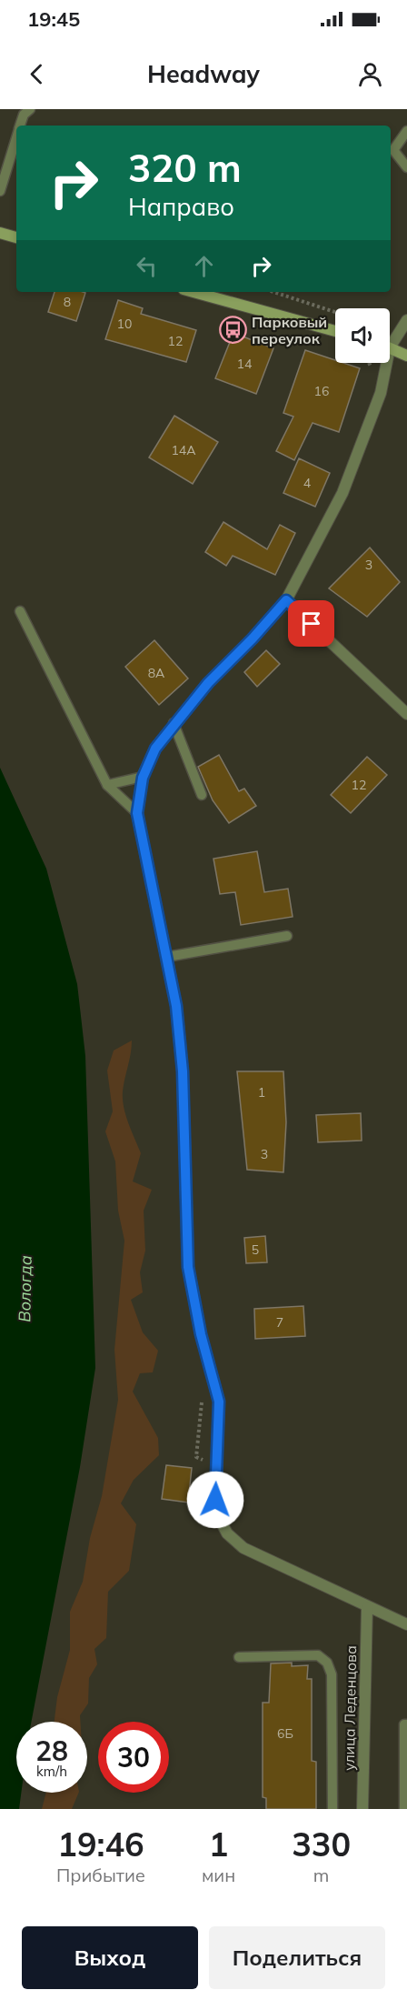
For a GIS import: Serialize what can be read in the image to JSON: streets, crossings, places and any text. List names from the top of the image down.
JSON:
{
  "streets": {
    "street": ["улица Леденцова"]
  },
  "water": ["Вологда"],
  "places": {
    "bus stop": ["Парковый переулок"]
  },
  "house_numbers": [
    "8",
    "10",
    "12",
    "14",
    "16",
    "14А",
    "4",
    "3",
    "8А",
    "12",
    "1",
    "3",
    "5",
    "7",
    "6Б"
  ],
  "page": {
    "status": "19:45",
    "header": "Headway",
    "turn": ["320 m", "Направо"],
    "speed": "28 km/h",
    "limit": "30",
    "eta": [
      "19:46",
      "Прибытие",
      "1",
      "мин",
      "330",
      "m"
    ],
    "buttons": ["Выход", "Поделиться"]
  }
}
